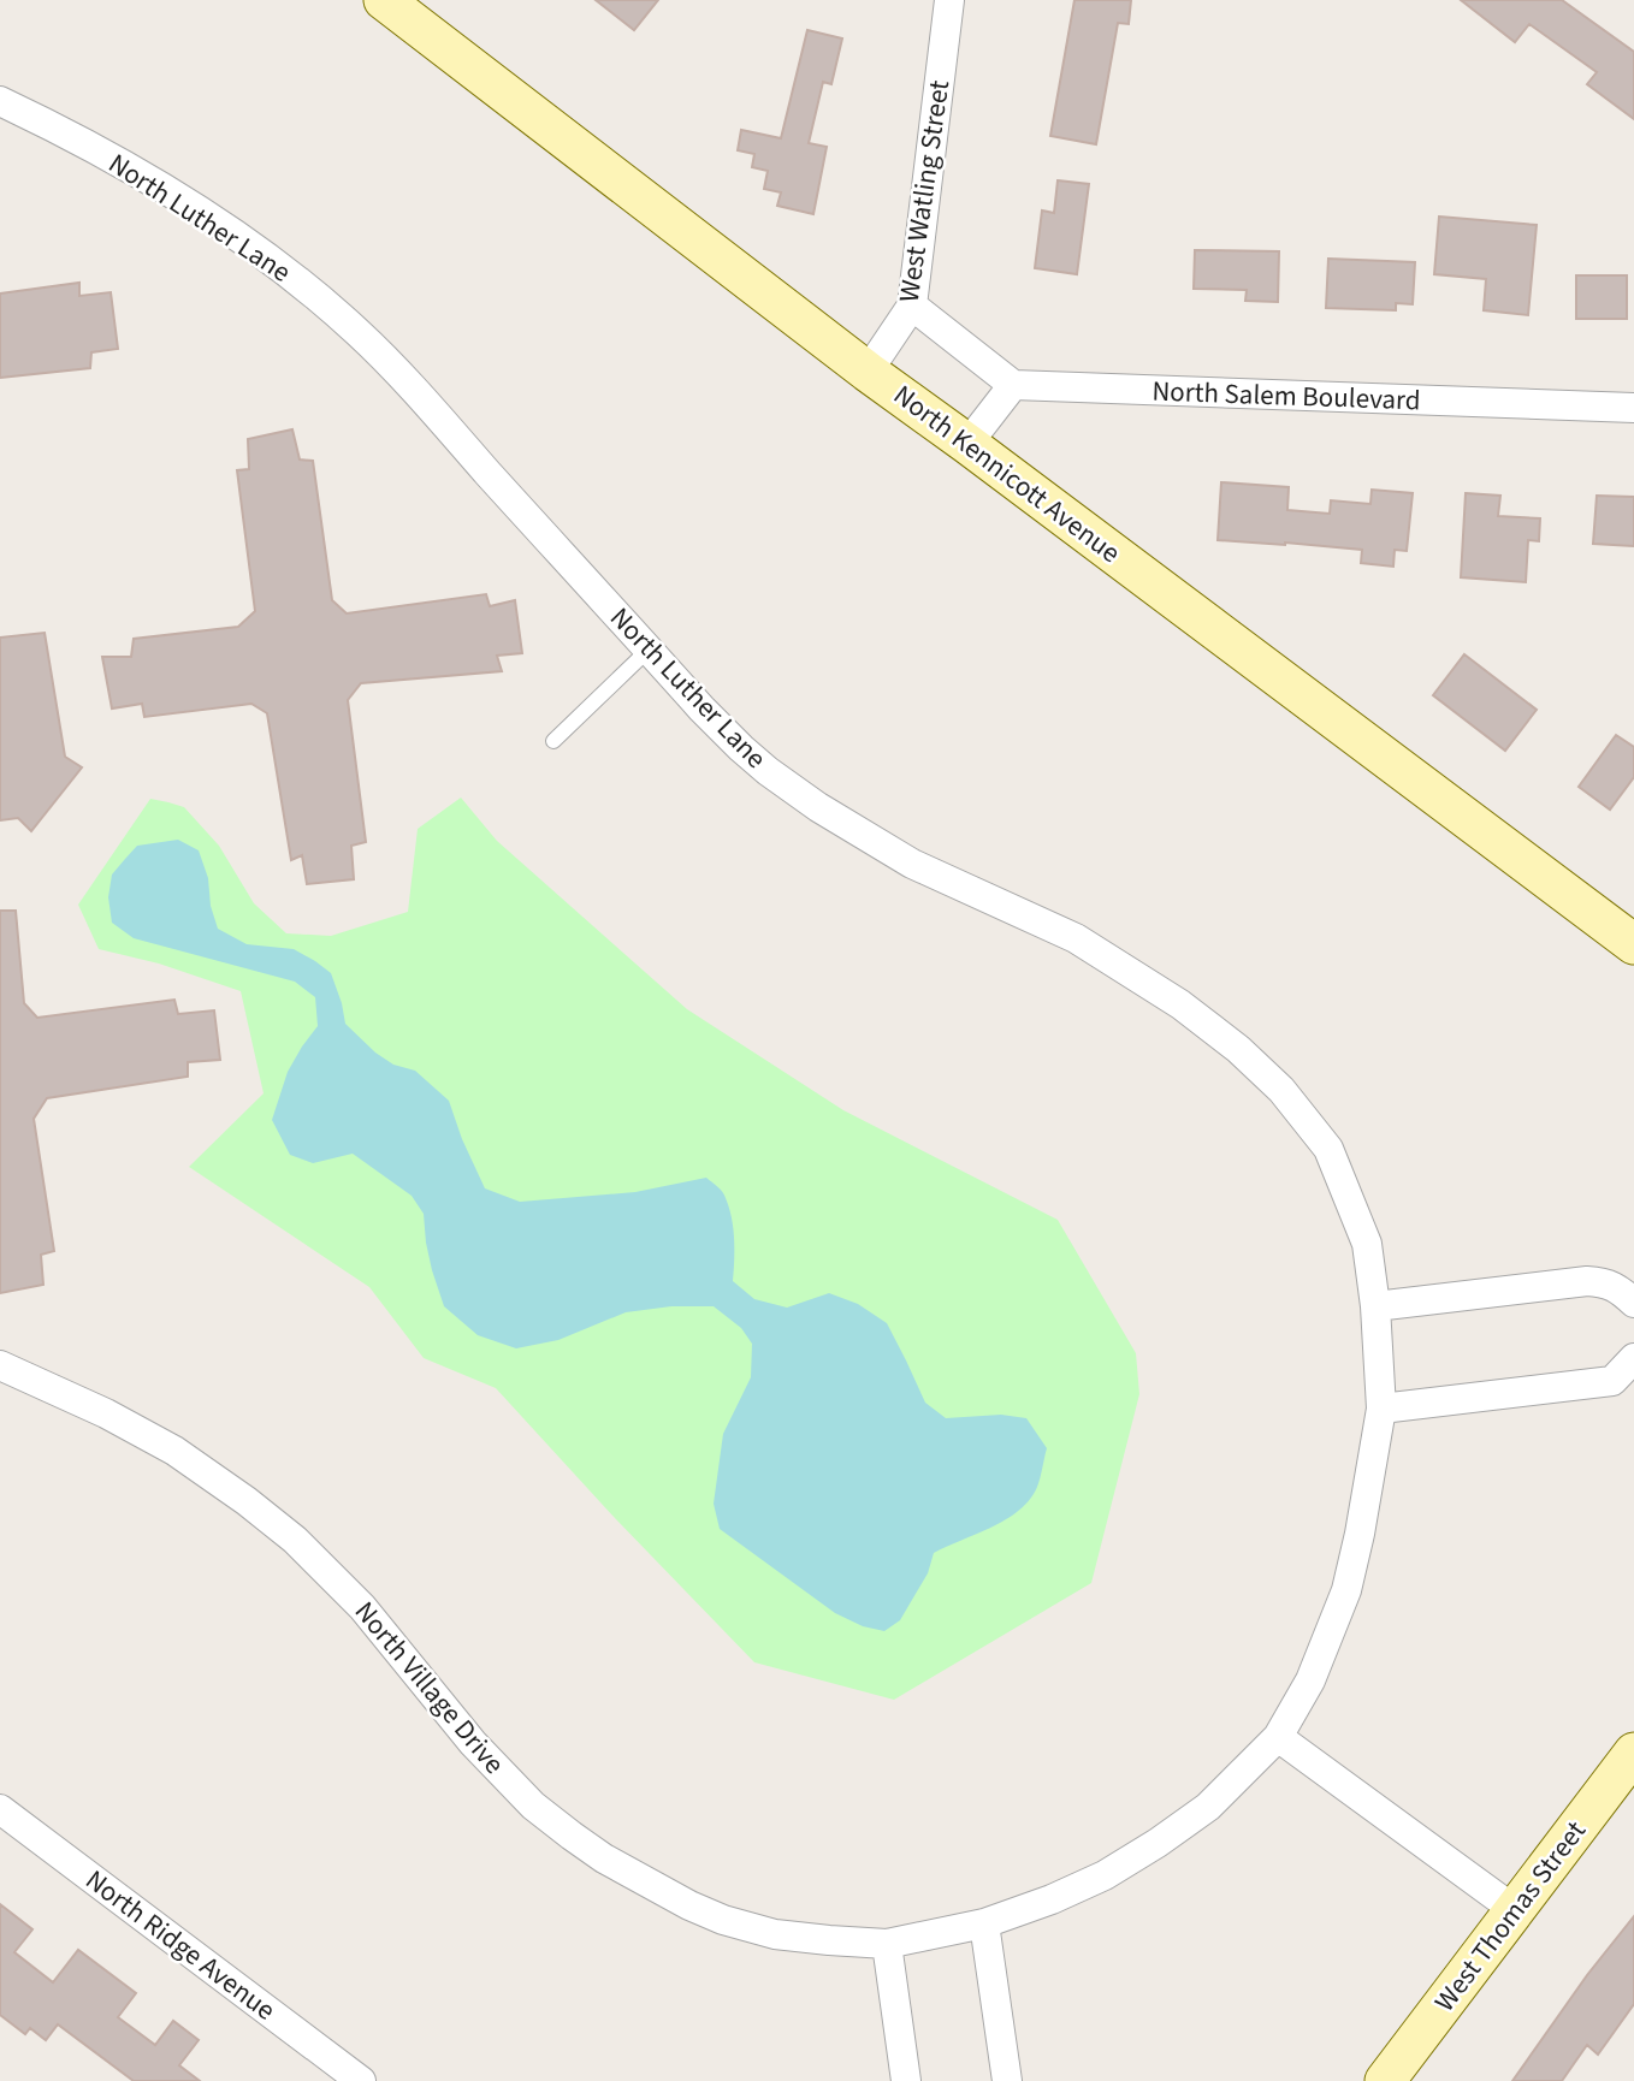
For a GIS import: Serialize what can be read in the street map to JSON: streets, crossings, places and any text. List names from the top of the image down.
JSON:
{
  "streets": {
    "street": [
      "West Watling Street",
      "North Luther Lane",
      "North Salem Boulevard",
      "North Kennicott Avenue",
      "North Village Drive",
      "West Thomas Street",
      "North Ridge Avenue"
    ]
  },
  "crossings": [
    ["West Watling Street", "North Kennicott Avenue"],
    ["North Luther Lane", "North Village Drive"]
  ]
}
